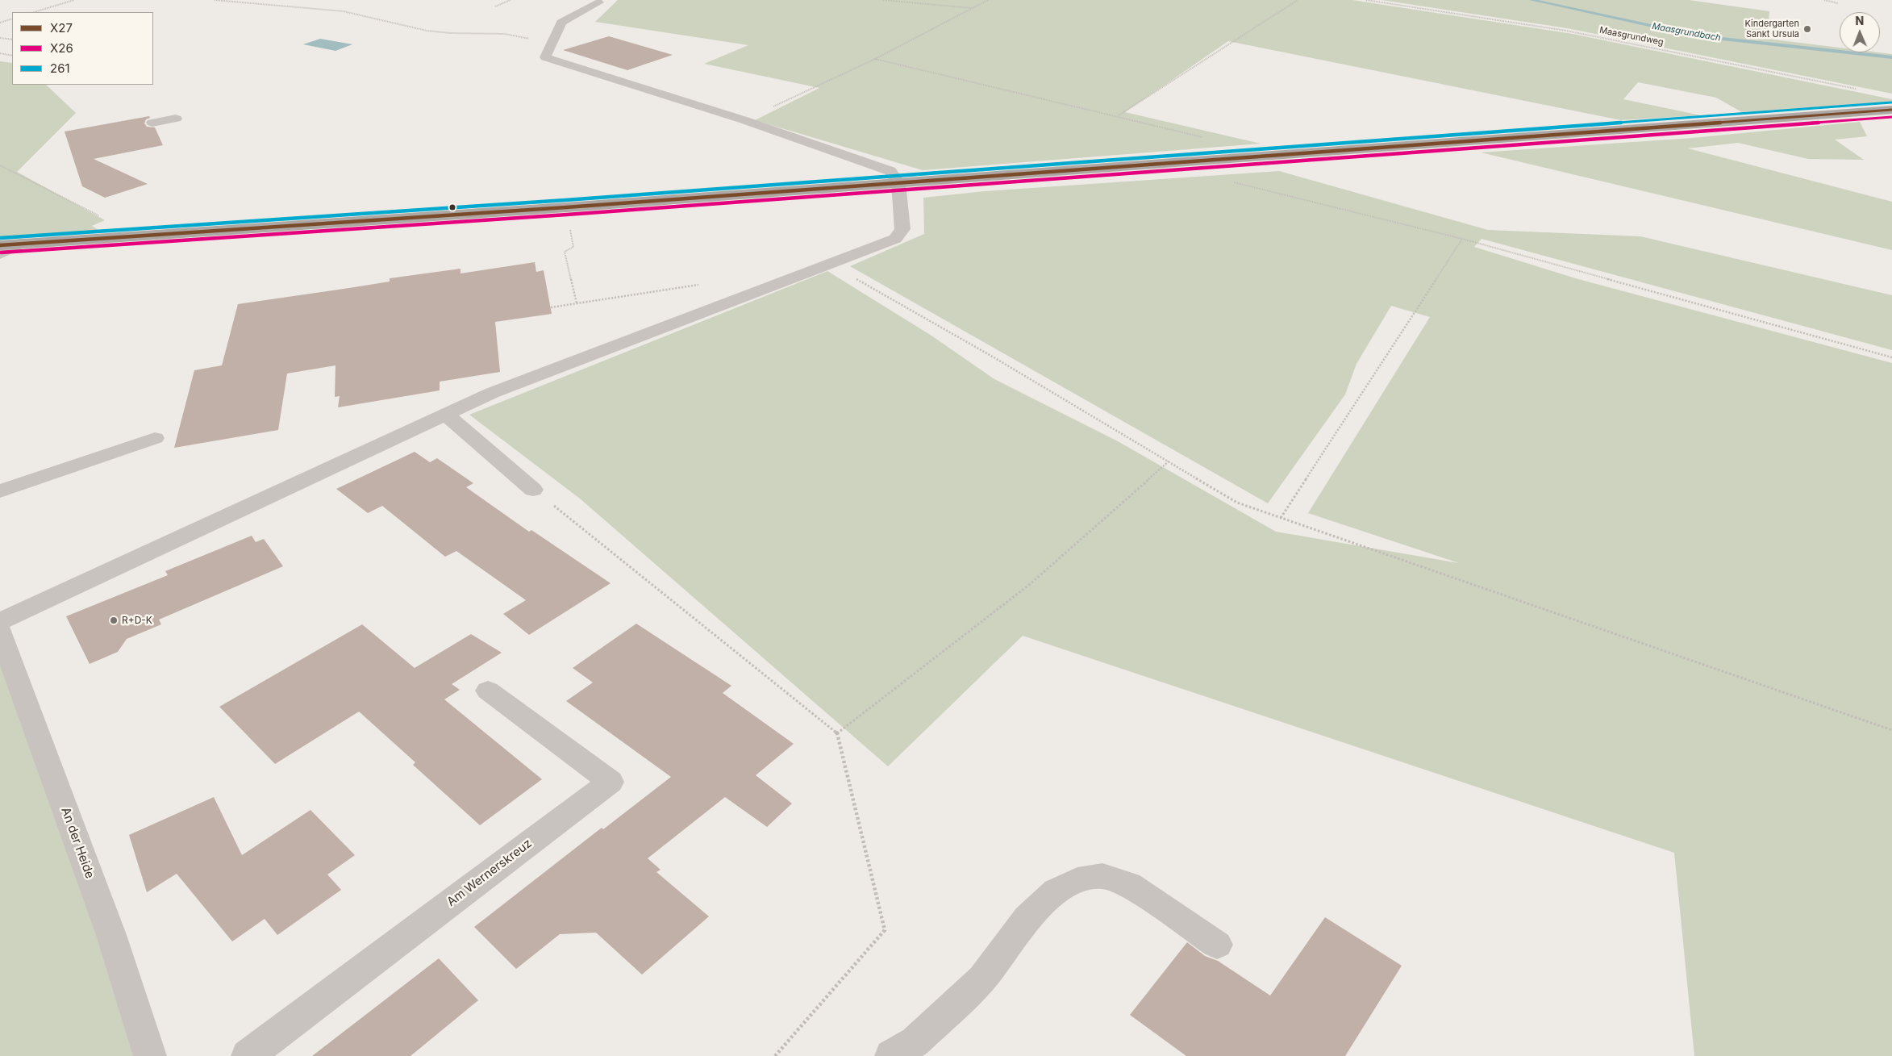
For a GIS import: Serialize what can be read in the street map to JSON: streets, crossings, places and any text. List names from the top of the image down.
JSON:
{
  "streets": {
    "street": ["An der Heide", "Am Wernerskreuz"],
    "path": ["Maasgrundweg"]
  },
  "water": ["Maasgrundbach"],
  "places": ["Kindergarten Sankt Ursula", "R+D-K"],
  "lines": ["transit line 261", "transit line X27", "transit line X26"],
  "legend": ["X27", "X26", "261"],
  "north": "top"
}
